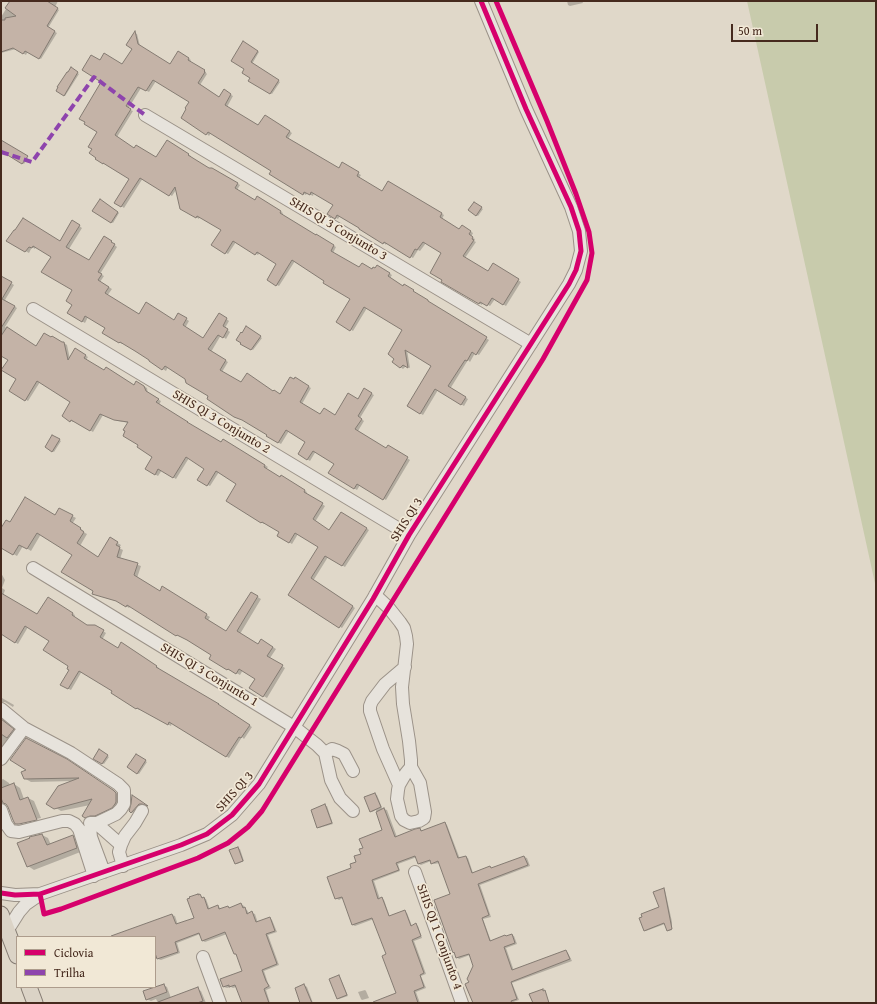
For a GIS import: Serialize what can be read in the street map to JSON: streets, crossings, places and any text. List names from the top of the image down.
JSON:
{
  "streets": {
    "street": [
      "SHIS QI 3 Conjunto 3",
      "SHIS QI 3 Conjunto 2",
      "SHIS QI 3",
      "SHIS QI 3 Conjunto 1",
      "SHIS QI 1 Conjunto 4"
    ]
  },
  "crossings": [
    ["SHIS QI 3 Conjunto 3", "SHIS QI 3"],
    ["SHIS QI 3 Conjunto 2", "SHIS QI 3"],
    ["SHIS QI 3", "SHIS QI 3 Conjunto 1"]
  ],
  "legend": ["Ciclovia", "Trilha"],
  "scale_bar": "50 m"
}
